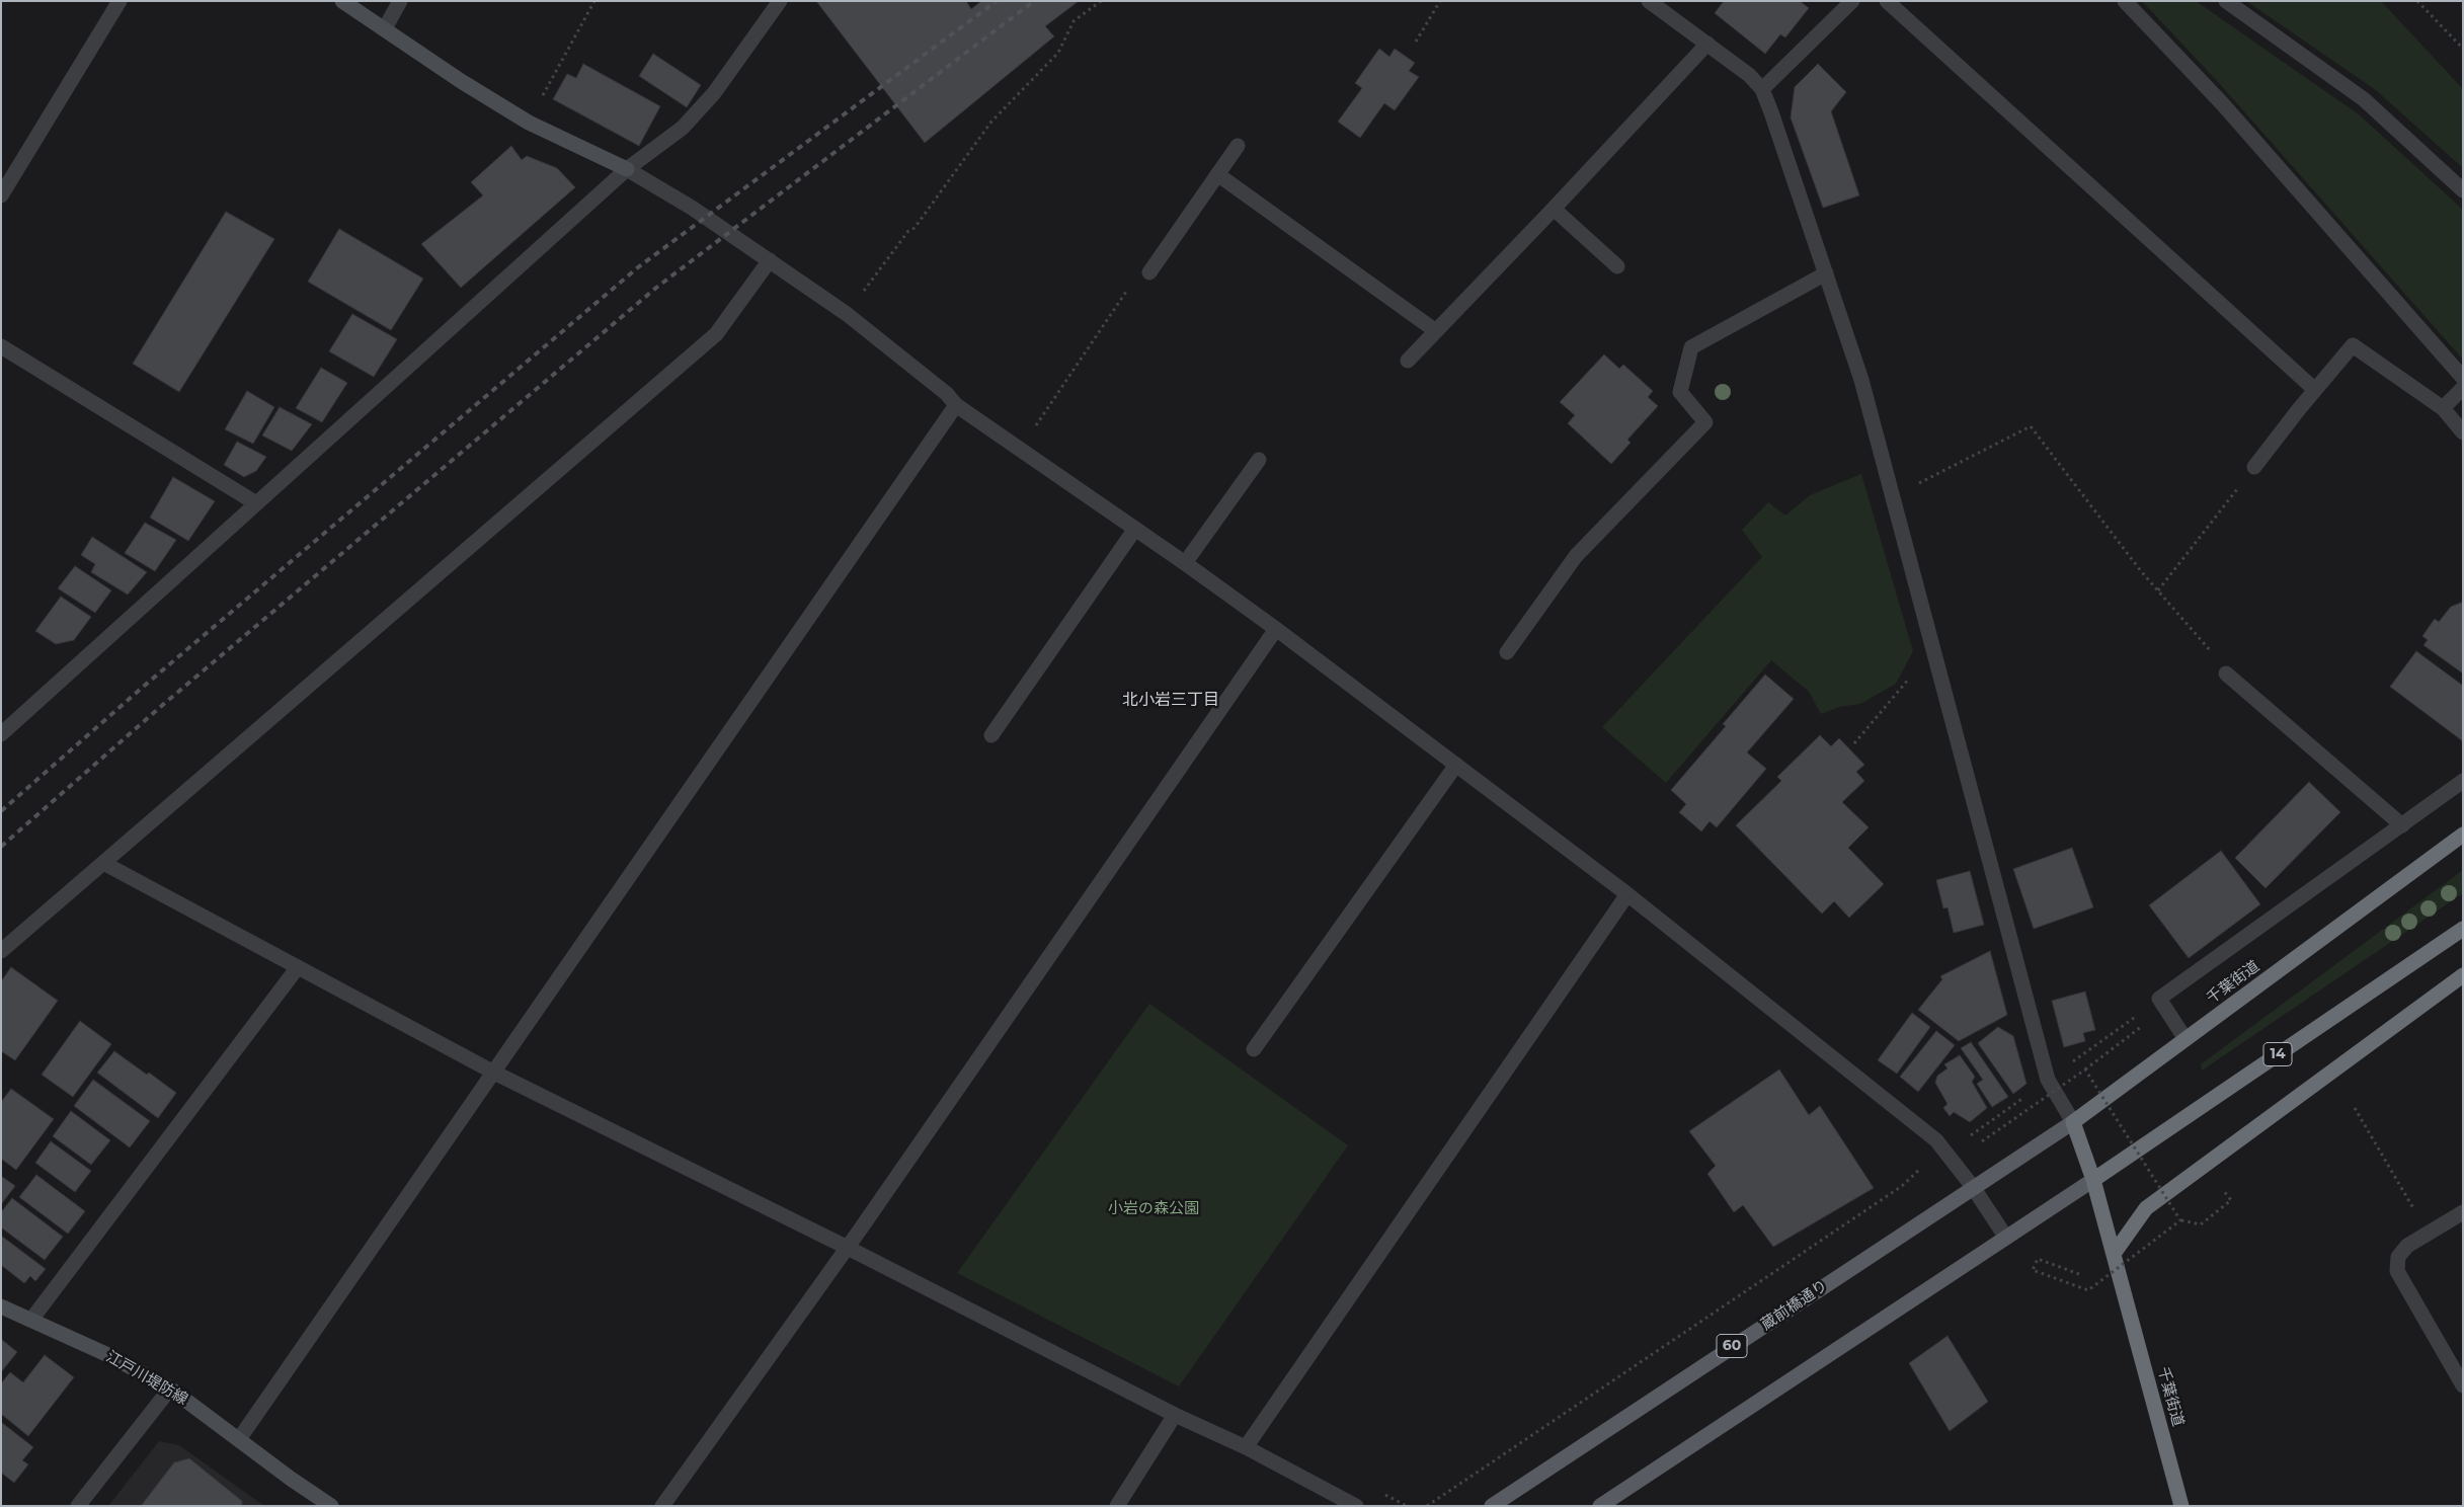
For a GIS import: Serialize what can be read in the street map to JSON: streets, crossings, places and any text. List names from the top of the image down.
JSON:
{
  "streets": {
    "highway": ["千葉街道", "14"],
    "main road": ["蔵前橋通り", "60", "江戸川堤防線"]
  },
  "crossings": [
    ["千葉街道", "14"],
    ["千葉街道", "蔵前橋通り"]
  ],
  "districts": ["北小岩三丁目"],
  "parks": ["小岩の森公園"]
}
